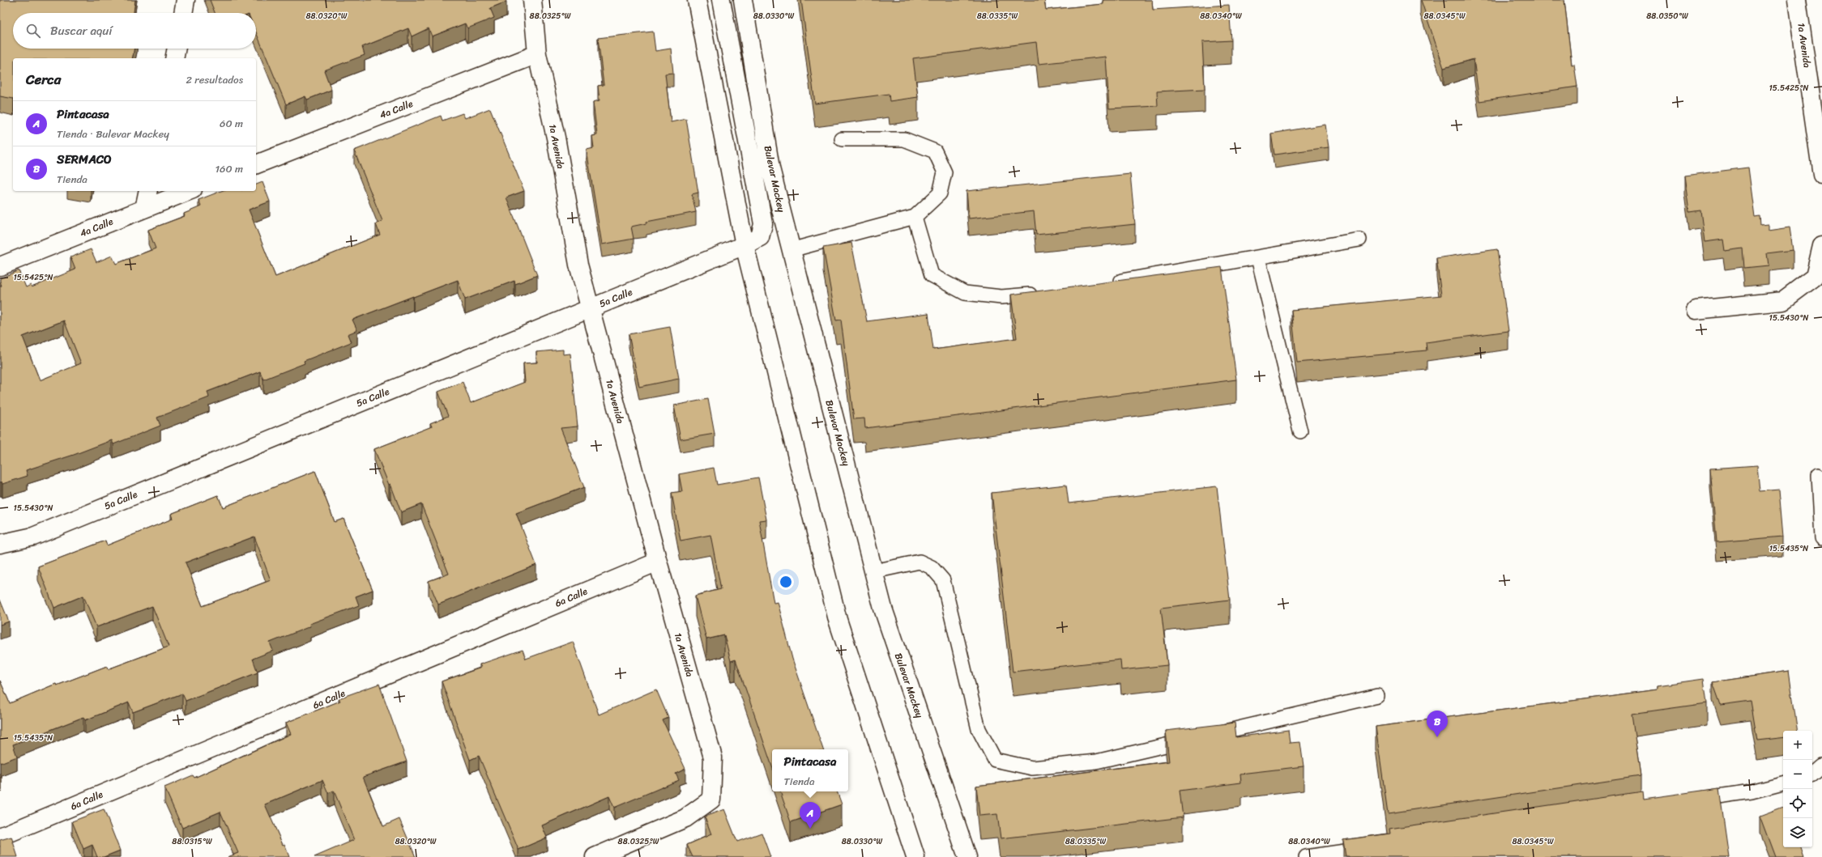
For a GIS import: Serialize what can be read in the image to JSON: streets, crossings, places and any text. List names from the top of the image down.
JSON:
{
  "streets": {
    "street": [
      "1a Avenida",
      "4a Calle",
      "Bulevar Mackey",
      "5a Calle",
      "6a Calle"
    ]
  },
  "crossings": [
    ["1a Avenida", "4a Calle"],
    ["1a Avenida", "5a Calle"],
    ["1a Avenida", "6a Calle"]
  ],
  "page": {
    "search": "Buscar aquí",
    "heading": ["Cerca", "2 resultados"],
    "list": [
      {
        "mark": "A",
        "name": "Pintacasa",
        "note": "Tienda · Bulevar Mackey",
        "value": "60 m"
      },
      {
        "mark": "B",
        "name": "SERMACO",
        "note": "Tienda",
        "value": "160 m"
      }
    ],
    "pins": ["B", "A"],
    "map_buttons": ["+", "−"],
    "popup": ["Pintacasa", "Tienda"]
  },
  "coordinates": [
    "88.0320°W",
    "88.0325°W",
    "88.0330°W",
    "88.0335°W",
    "88.0340°W",
    "88.0345°W",
    "88.0350°W",
    "15.5425°N",
    "15.5430°N",
    "15.5435°N",
    "88.0315°W"
  ]
}
